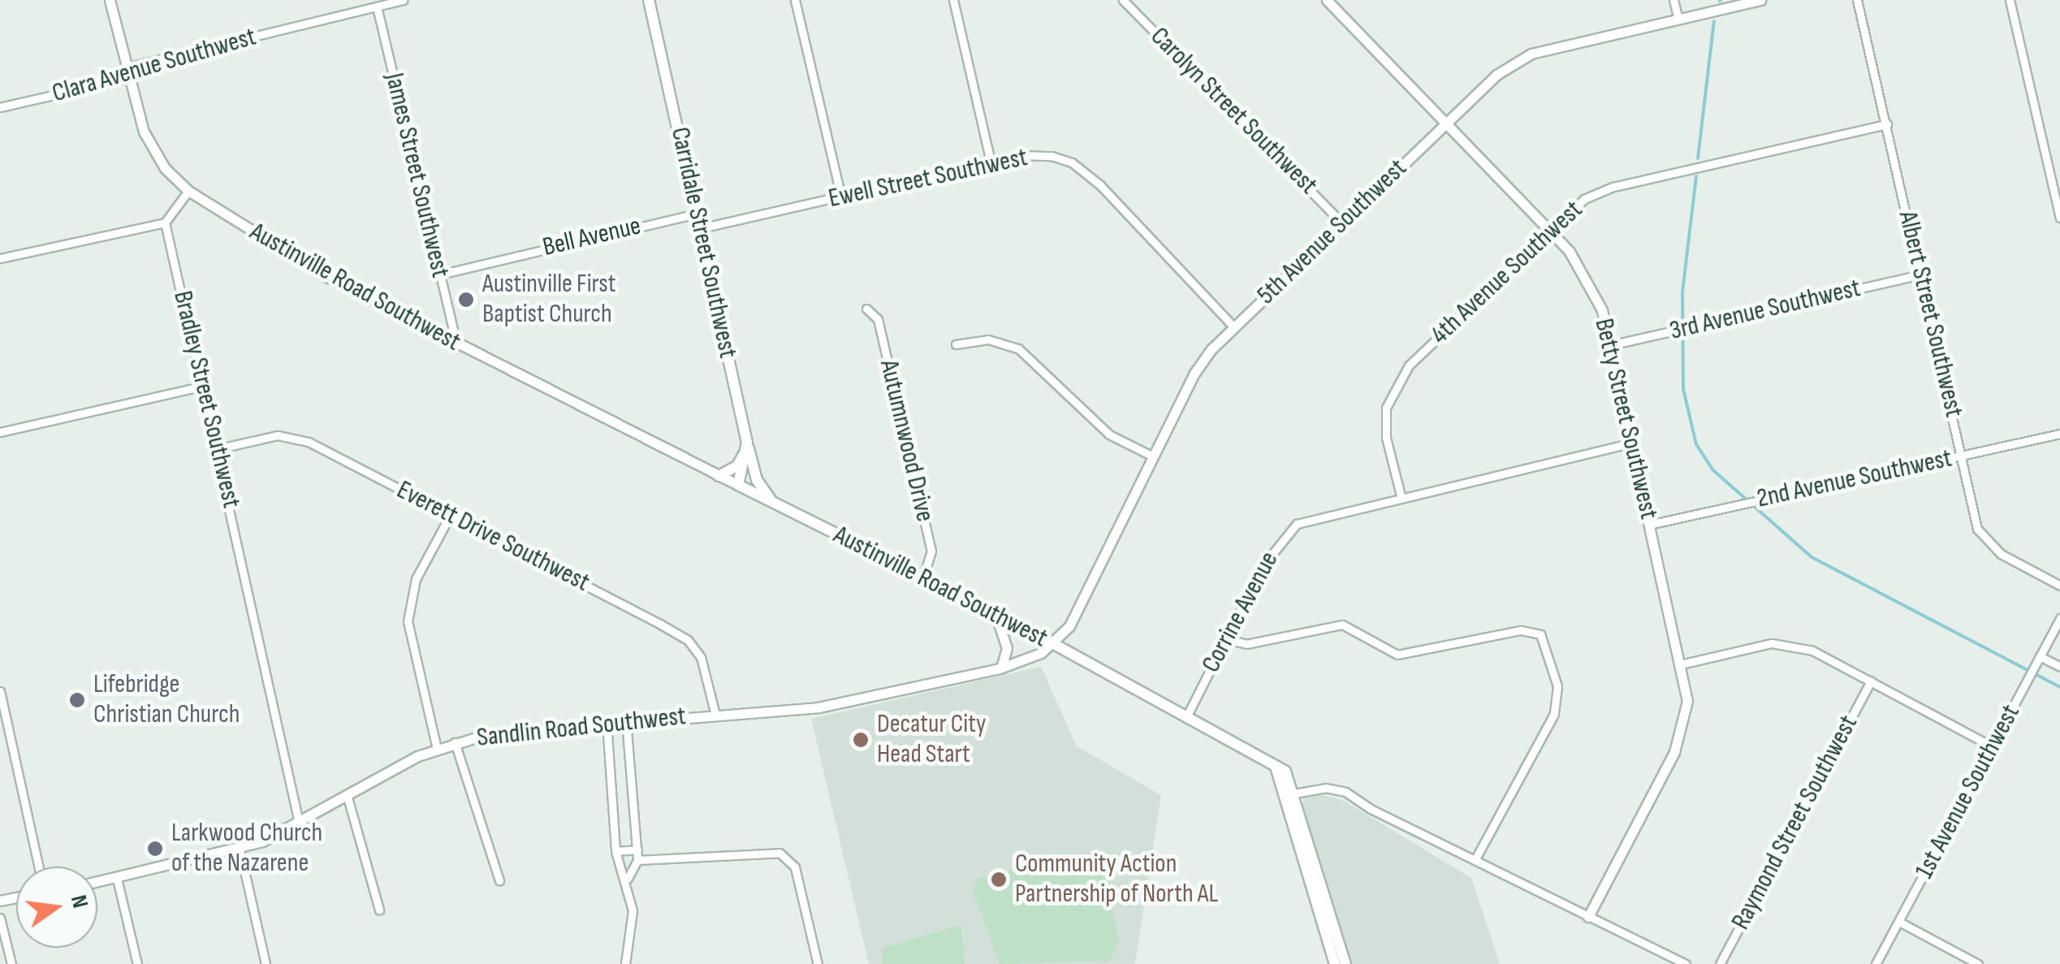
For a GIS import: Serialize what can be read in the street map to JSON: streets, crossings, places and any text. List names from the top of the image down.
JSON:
{
  "streets": {
    "main road": ["Carridale Street Southwest", "Austinville Road Southwest"],
    "street": [
      "Clara Avenue Southwest",
      "Carolyn Street Southwest",
      "James Street Southwest",
      "Ewell Street Southwest",
      "5th Avenue Southwest",
      "Bell Avenue",
      "4th Avenue Southwest",
      "3rd Avenue Southwest",
      "Albert Street Southwest",
      "Bradley Street Southwest",
      "Betty Street Southwest",
      "Autumnwood Drive",
      "2nd Avenue Southwest",
      "Everett Drive Southwest",
      "Corrine Avenue",
      "Sandlin Road Southwest",
      "1st Avenue Southwest",
      "Raymond Street Southwest"
    ]
  },
  "crossings": [
    ["Clara Avenue Southwest", "James Street Southwest"],
    ["Carolyn Street Southwest", "5th Avenue Southwest"],
    ["James Street Southwest", "Bell Avenue"],
    ["James Street Southwest", "Austinville Road Southwest"],
    ["Ewell Street Southwest", "5th Avenue Southwest"],
    ["Ewell Street Southwest", "Carridale Street Southwest"],
    ["5th Avenue Southwest", "Austinville Road Southwest"],
    ["5th Avenue Southwest", "Betty Street Southwest"],
    ["5th Avenue Southwest", "Sandlin Road Southwest"],
    ["Bell Avenue", "Carridale Street Southwest"],
    ["Carridale Street Southwest", "Austinville Road Southwest"],
    ["4th Avenue Southwest", "Albert Street Southwest"],
    ["4th Avenue Southwest", "Betty Street Southwest"],
    ["4th Avenue Southwest", "Corrine Avenue"],
    ["Austinville Road Southwest", "Autumnwood Drive"],
    ["Austinville Road Southwest", "Corrine Avenue"],
    ["Austinville Road Southwest", "Sandlin Road Southwest"],
    ["3rd Avenue Southwest", "Albert Street Southwest"],
    ["3rd Avenue Southwest", "Betty Street Southwest"],
    ["Albert Street Southwest", "2nd Avenue Southwest"],
    ["Bradley Street Southwest", "Everett Drive Southwest"],
    ["Bradley Street Southwest", "Sandlin Road Southwest"],
    ["Betty Street Southwest", "2nd Avenue Southwest"],
    ["Betty Street Southwest", "Corrine Avenue"],
    ["Everett Drive Southwest", "Sandlin Road Southwest"]
  ],
  "places": [
    "Austinville First Baptist Church",
    "Lifebridge Christian Church",
    "Decatur City Head Start",
    "Larkwood Church of the Nazarene",
    "Community Action Partnership of North AL"
  ],
  "north": "right"
}
